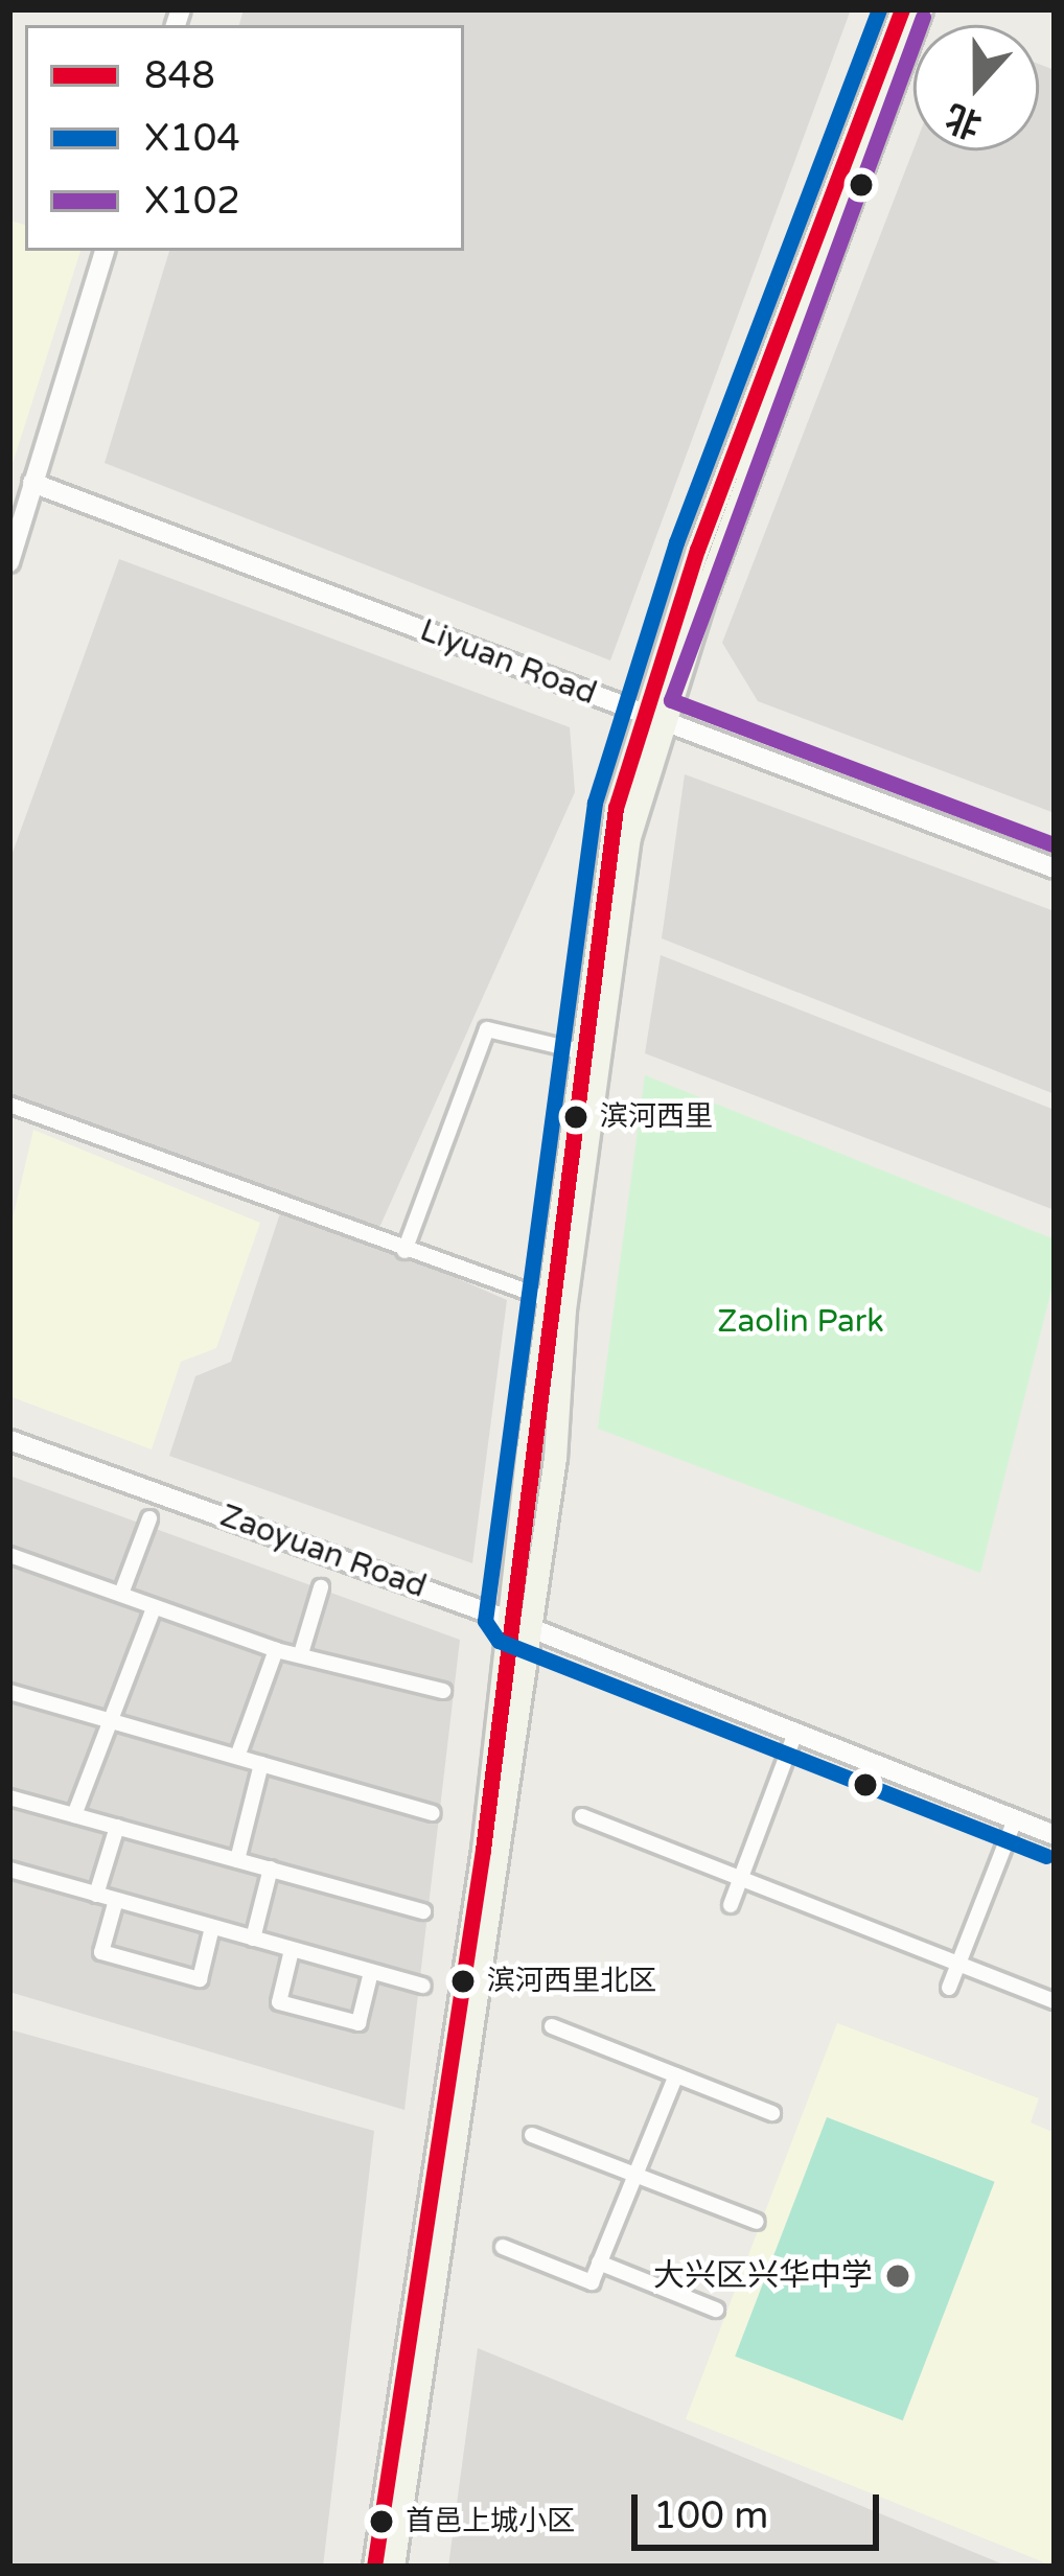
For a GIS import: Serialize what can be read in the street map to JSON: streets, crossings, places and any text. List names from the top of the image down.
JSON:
{
  "streets": {
    "street": ["Liyuan Road", "Zaoyuan Road"]
  },
  "parks": ["Zaolin Park"],
  "places": [
    "滨河西里",
    "滨河西里北区",
    "大兴区兴华中学",
    "首邑上城小区"
  ],
  "lines": ["transit line 848", "transit line X104", "transit line X102"],
  "legend": ["848", "X104", "X102"],
  "scale_bar": "100 m",
  "north": "bottom"
}
